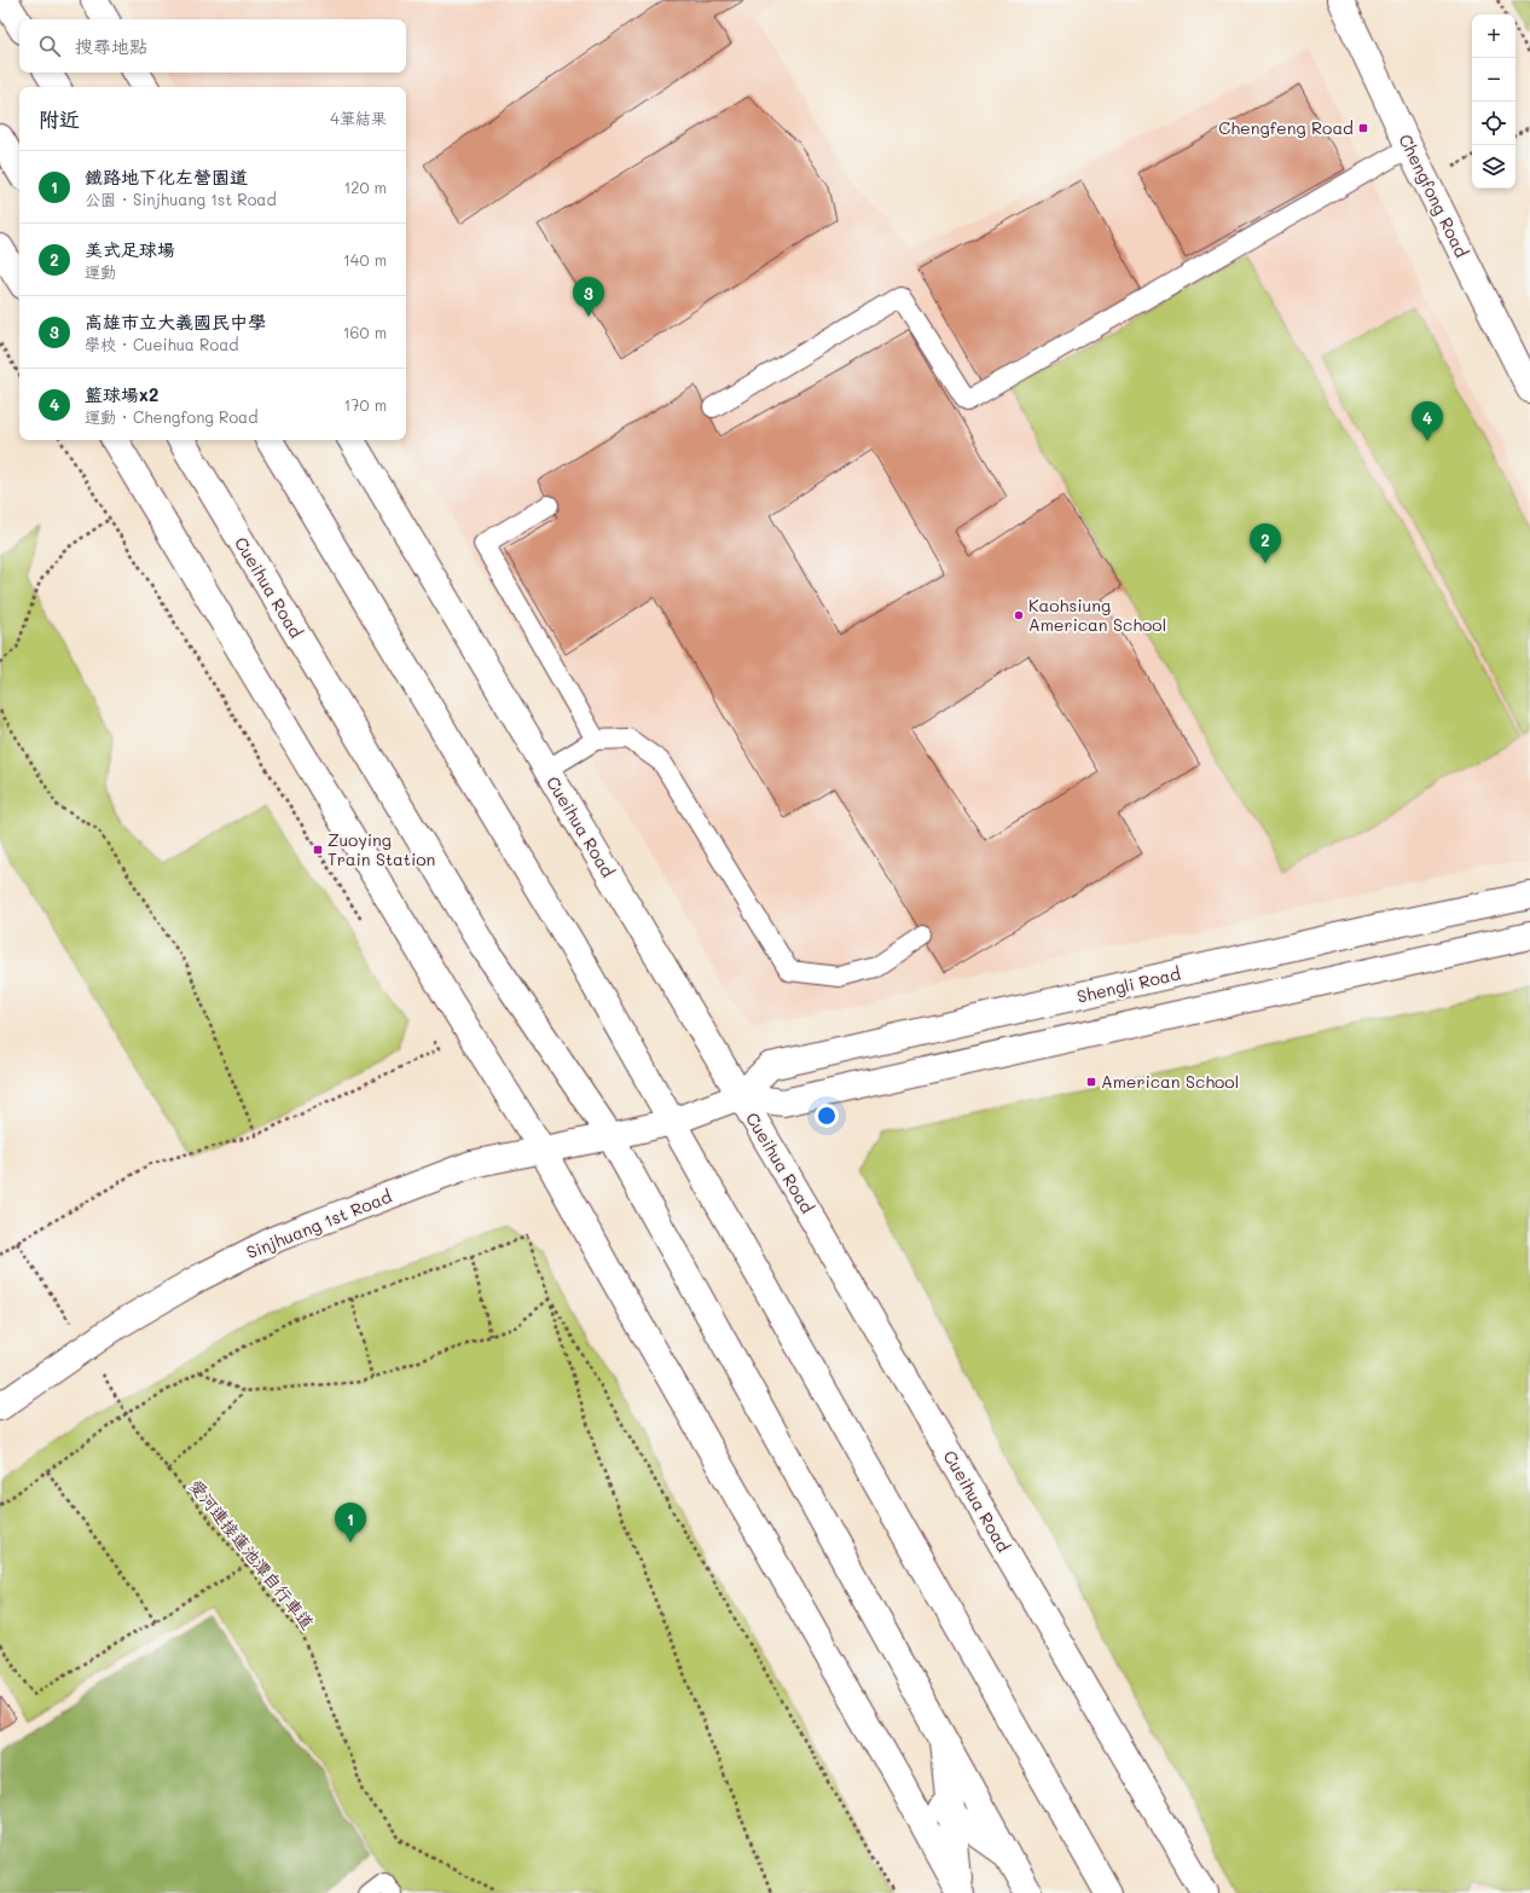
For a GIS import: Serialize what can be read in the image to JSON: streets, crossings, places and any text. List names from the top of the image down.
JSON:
{
  "streets": {
    "street": [
      "Chengfong Road",
      "Cueihua Road",
      "Shengli Road",
      "Sinjhuang 1st Road"
    ],
    "path": ["愛河連接蓮池潭自行車道"]
  },
  "crossings": [
    ["Cueihua Road", "Shengli Road"],
    ["Cueihua Road", "Sinjhuang 1st Road"],
    ["Shengli Road", "Sinjhuang 1st Road"]
  ],
  "places": {
    "transit": ["Chengfeng Road", "Zuoying Train Station", "American School"],
    "other": ["Kaohsiung American School"]
  },
  "page": {
    "map_buttons": ["+", "−"],
    "search": "搜尋地點",
    "heading": ["附近", "4筆結果"],
    "list": [
      {
        "mark": "1",
        "name": "鐵路地下化左營園道",
        "note": "公園 · Sinjhuang 1st Road",
        "value": "120 m"
      },
      {
        "mark": "2",
        "name": "美式足球場",
        "note": "運動",
        "value": "140 m"
      },
      {
        "mark": "3",
        "name": "高雄市立大義國民中學",
        "note": "學校 · Cueihua Road",
        "value": "160 m"
      },
      {
        "mark": "4",
        "name": "籃球場x2",
        "note": "運動 · Chengfong Road",
        "value": "170 m"
      }
    ],
    "pins": [
      "3",
      "4",
      "2",
      "1"
    ]
  }
}
